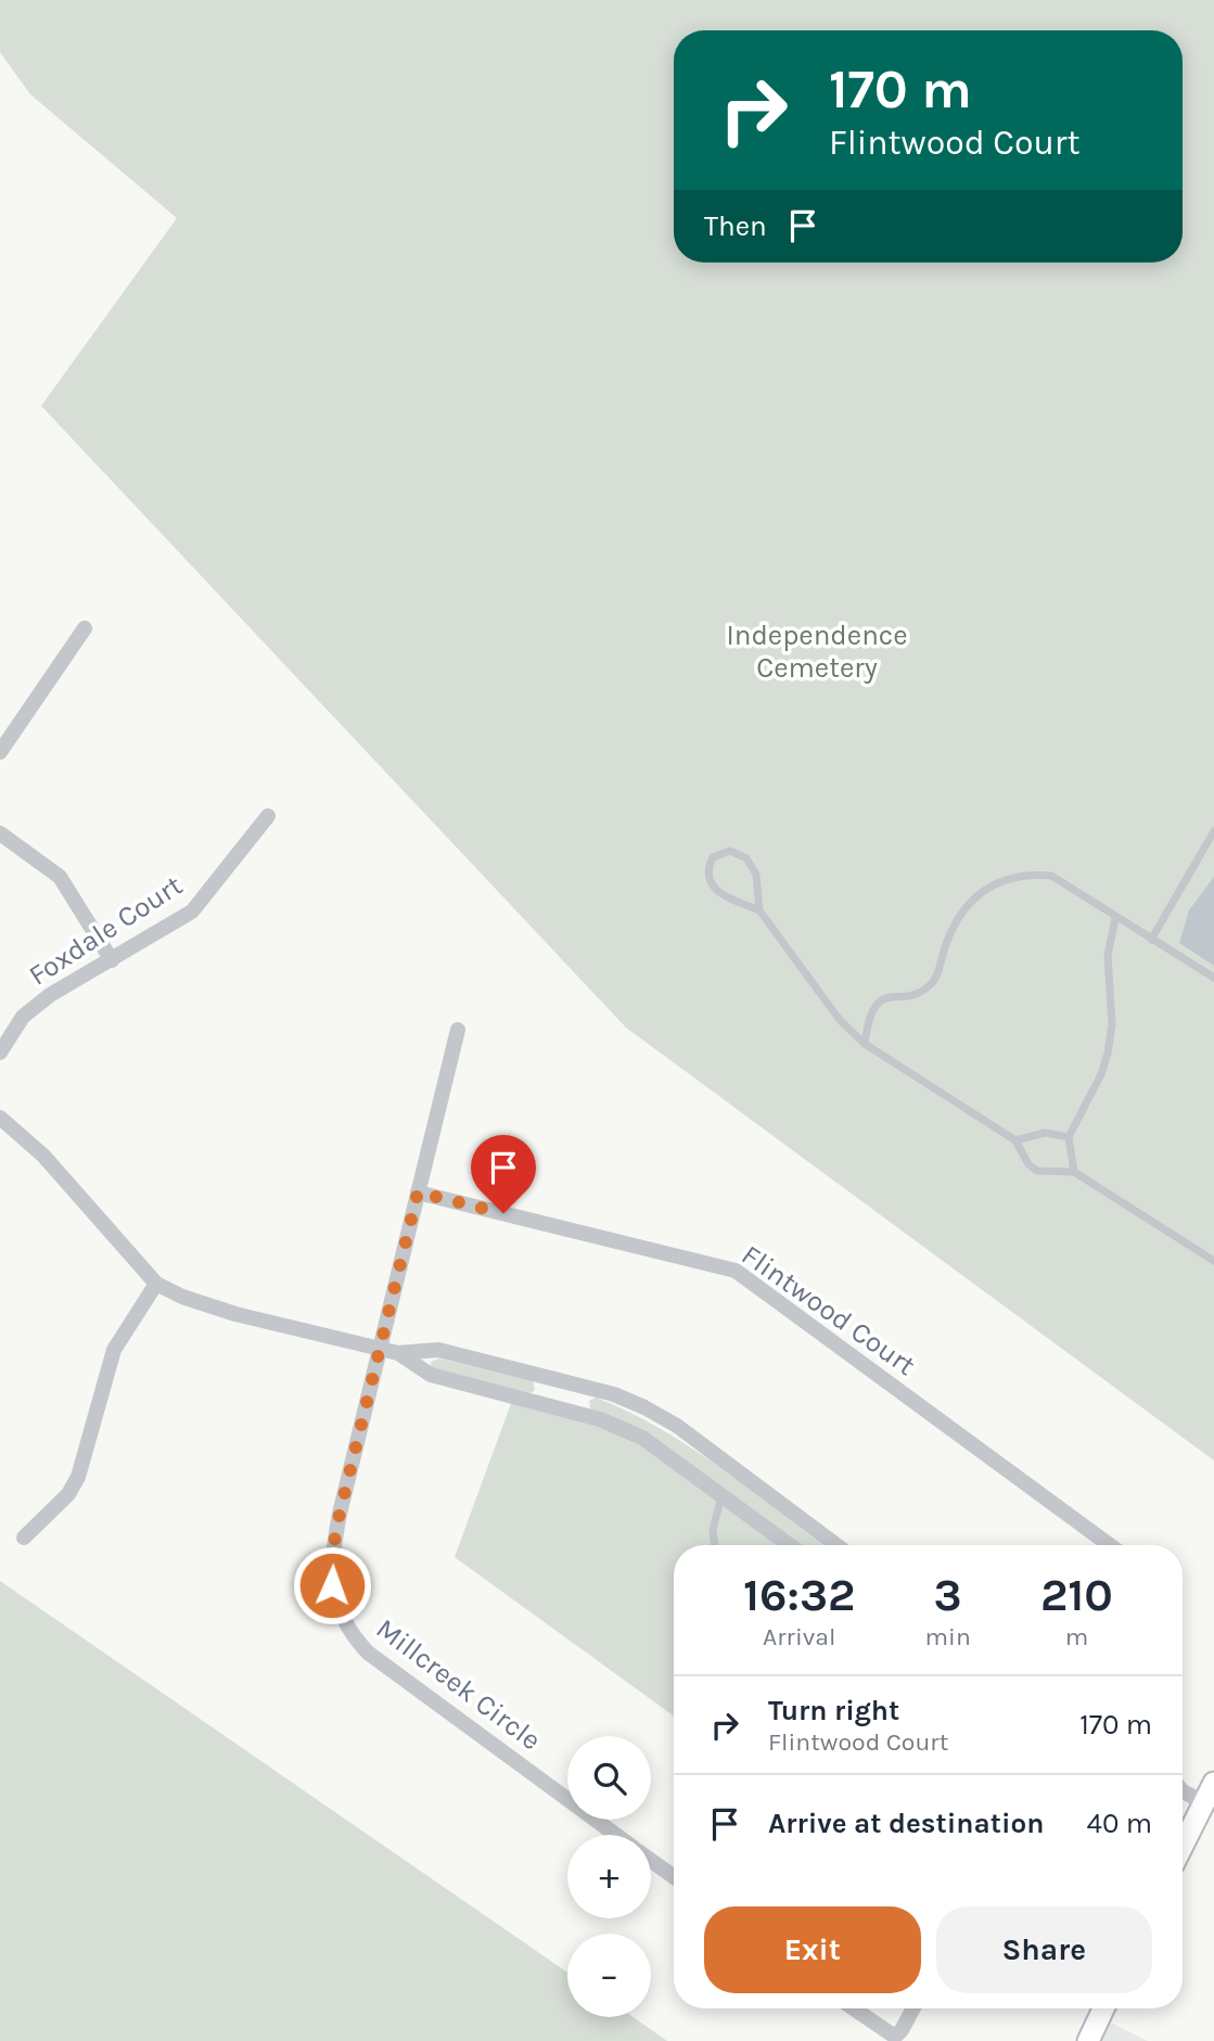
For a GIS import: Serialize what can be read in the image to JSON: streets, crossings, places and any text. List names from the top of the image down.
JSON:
{
  "streets": {
    "street": ["Foxdale Court", "Flintwood Court", "Millcreek Circle"]
  },
  "crossings": [
    ["Flintwood Court", "Millcreek Circle"]
  ],
  "parks": ["Independence Cemetery"],
  "page": {
    "turn": ["170 m", "Flintwood Court"],
    "then": "Then",
    "eta": [
      "16:32",
      "Arrival",
      "3",
      "min",
      "210",
      "m"
    ],
    "list": [
      {
        "name": "Turn right",
        "note": "Flintwood Court",
        "value": "170 m"
      },
      {
        "name": "Arrive at destination",
        "value": "40 m"
      }
    ],
    "map_buttons": ["+", "−"],
    "buttons": ["Exit", "Share"]
  }
}
